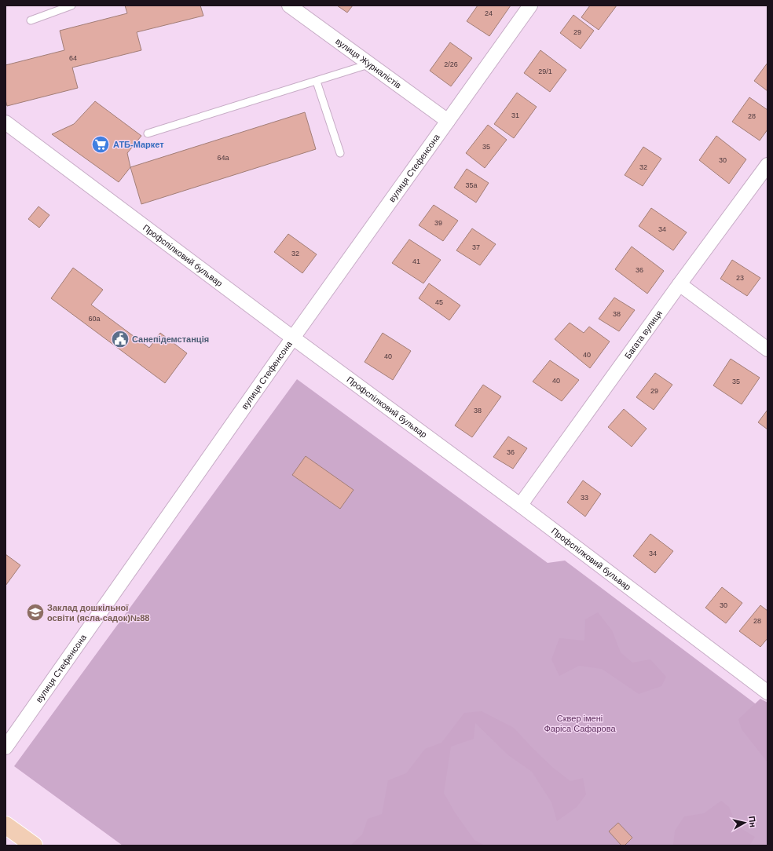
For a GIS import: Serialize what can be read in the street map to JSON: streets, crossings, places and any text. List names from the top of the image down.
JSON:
{
  "streets": {
    "street": [
      "вулиця Журналістів",
      "вулиця Стефенсона",
      "Профспілковий бульвар",
      "Багата вулиця"
    ]
  },
  "crossings": [
    ["вулиця Журналістів", "вулиця Стефенсона"],
    ["вулиця Стефенсона", "Профспілковий бульвар"],
    ["Профспілковий бульвар", "Багата вулиця"]
  ],
  "parks": ["Сквер імені Фаріса Сафарова"],
  "places": {
    "supermarket": ["АТБ-Маркет"],
    "public building": ["Санепідемстанція"],
    "school or university": ["Заклад дошкільної освіти (ясла-садок)№88"]
  },
  "house_numbers": [
    "24",
    "29",
    "64",
    "2/26",
    "29/1",
    "31",
    "28",
    "35",
    "64а",
    "30",
    "32",
    "35а",
    "39",
    "34",
    "37",
    "32",
    "41",
    "36",
    "23",
    "45",
    "38",
    "60а",
    "40",
    "40",
    "40",
    "35",
    "29",
    "38",
    "36",
    "33",
    "34",
    "30",
    "28"
  ],
  "north": "right"
}
